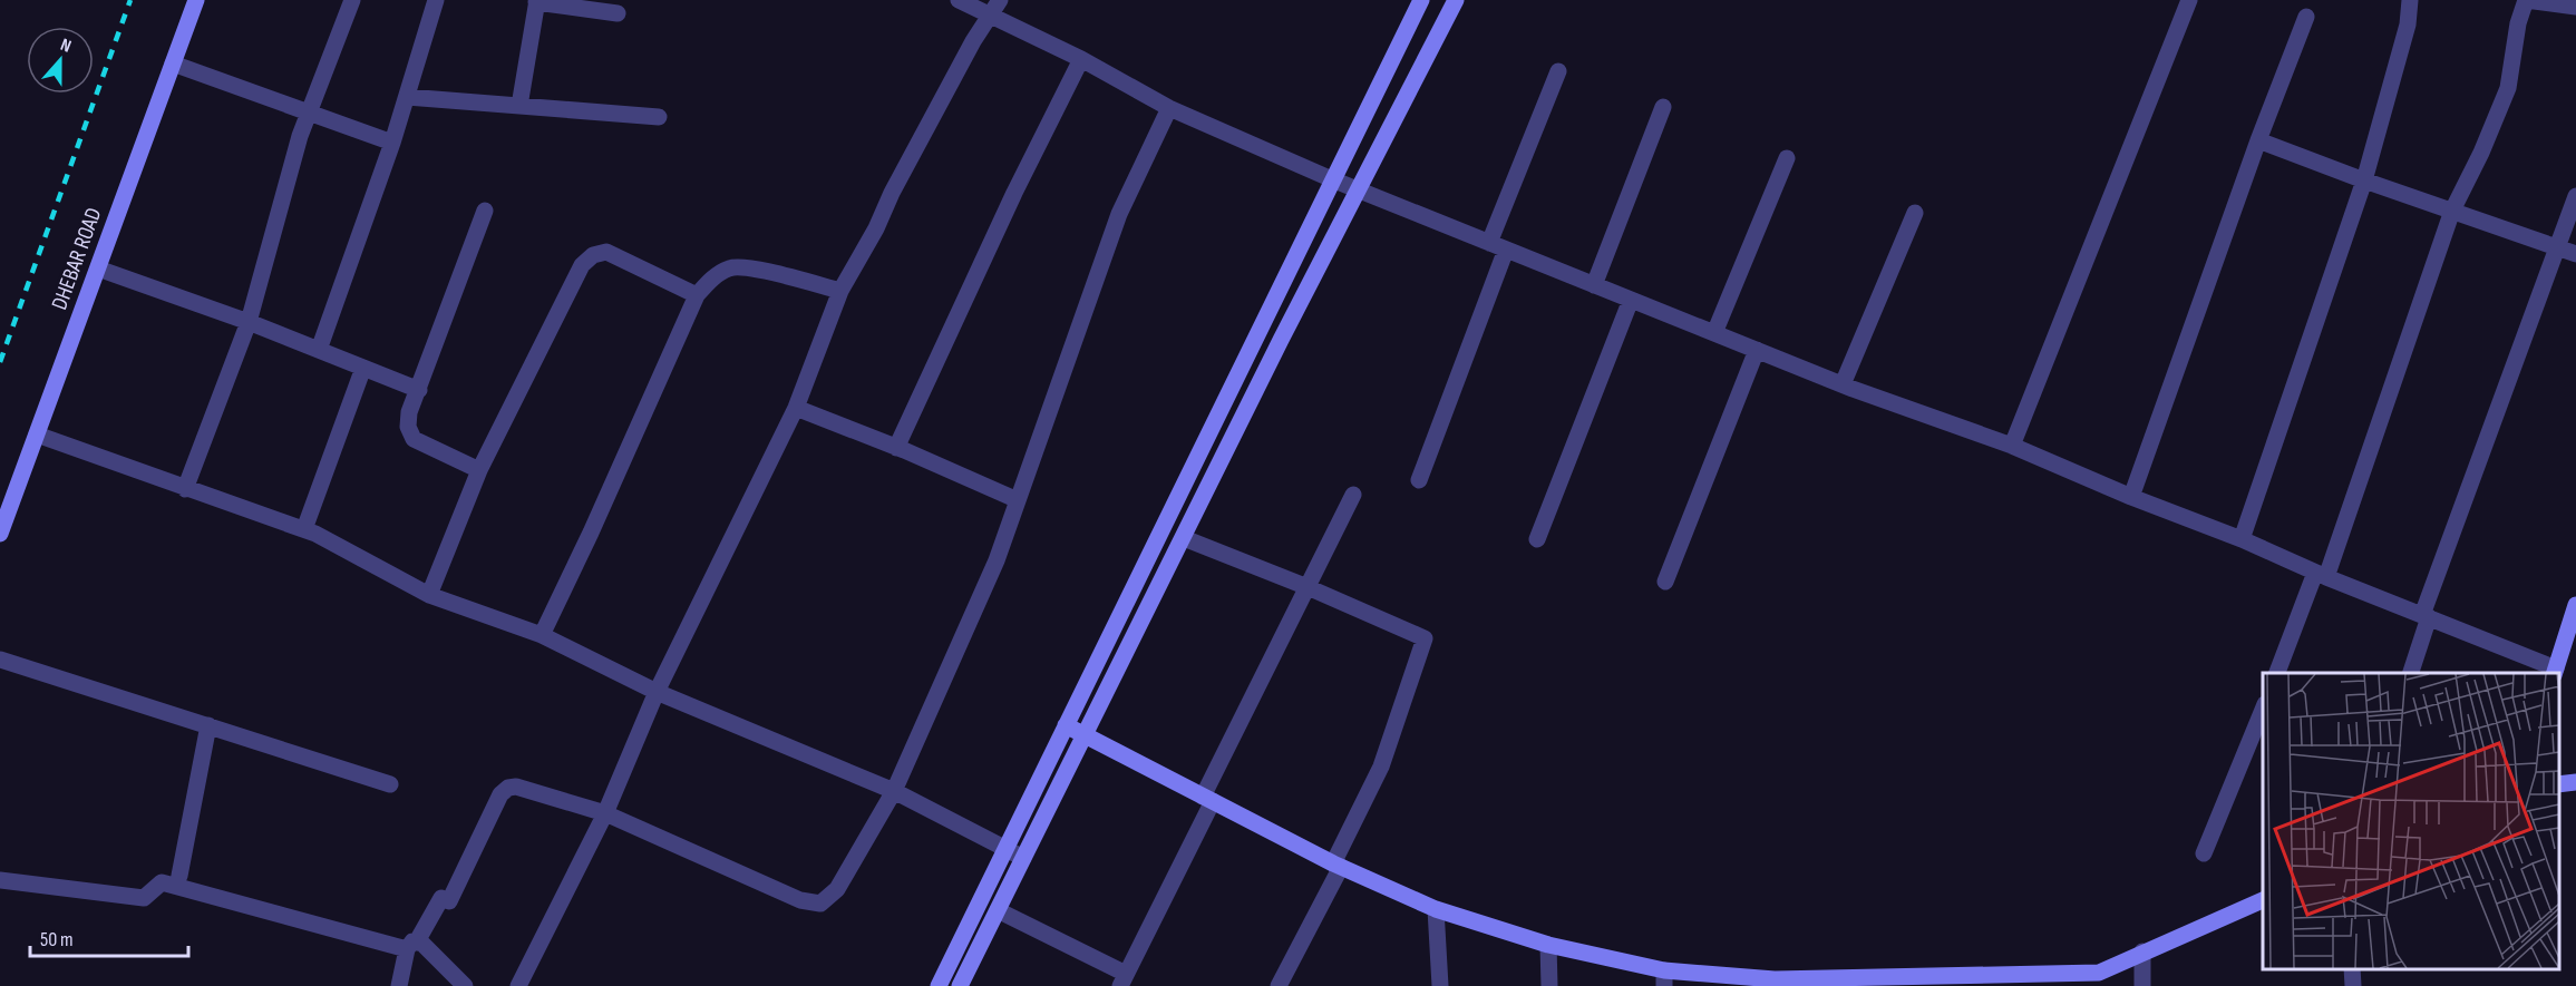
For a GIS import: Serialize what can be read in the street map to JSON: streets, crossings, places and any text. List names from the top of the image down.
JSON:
{
  "streets": {
    "street": ["DHEBAR ROAD"]
  },
  "scale_bar": "50 m",
  "north": "top"
}
